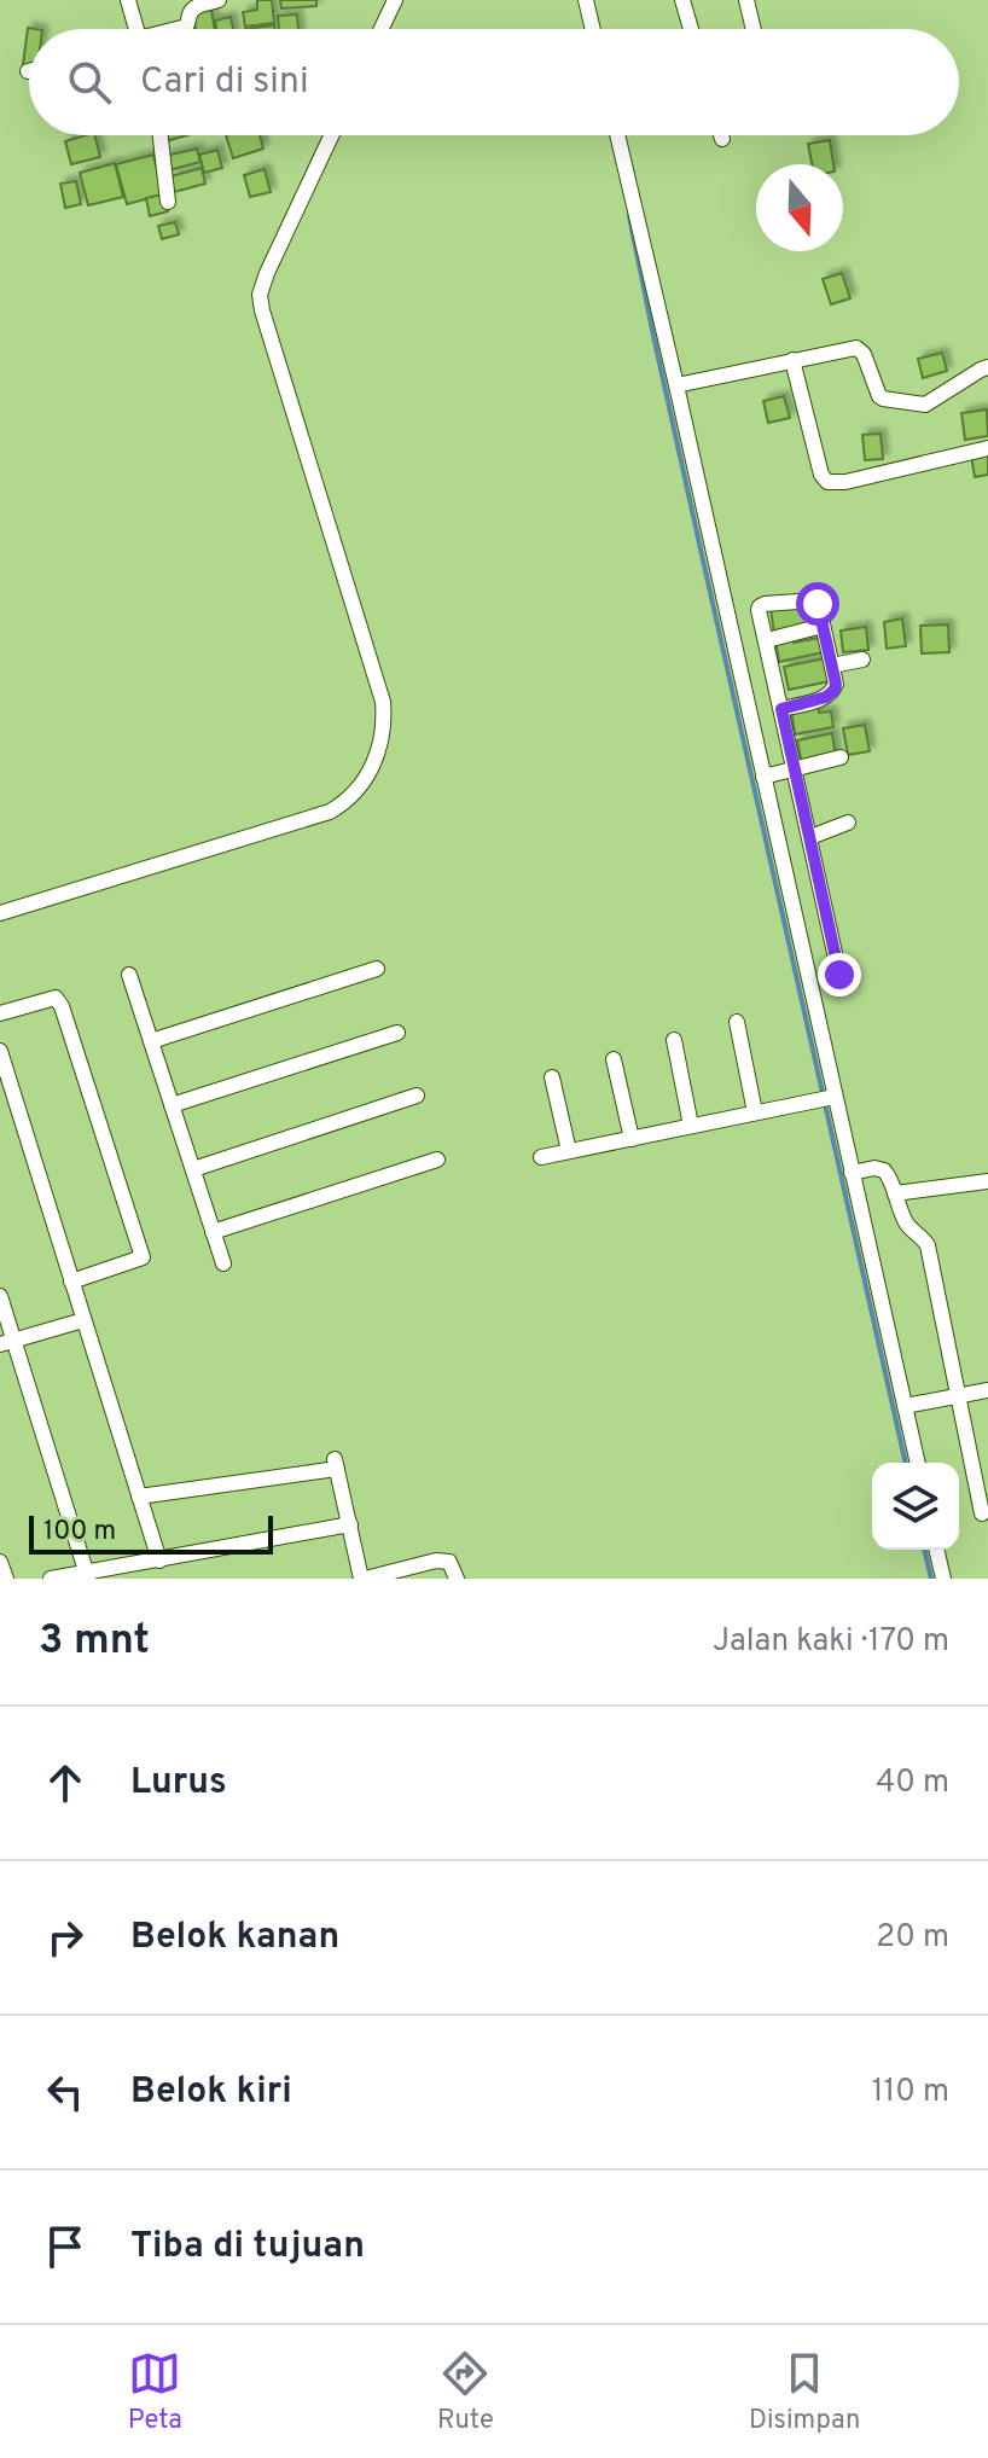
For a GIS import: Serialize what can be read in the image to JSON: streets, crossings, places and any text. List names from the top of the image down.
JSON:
{
  "scale_bar": "100 m",
  "north": "bottom",
  "page": {
    "search": "Cari di sini",
    "scale": "100 m",
    "heading": ["3 mnt", "Jalan kaki · 170 m"],
    "list": [
      ["Lurus", "40 m"],
      ["Belok kanan", "20 m"],
      ["Belok kiri", "110 m"],
      "Tiba di tujuan"
    ],
    "nav": ["Peta", "Rute", "Disimpan"]
  }
}
